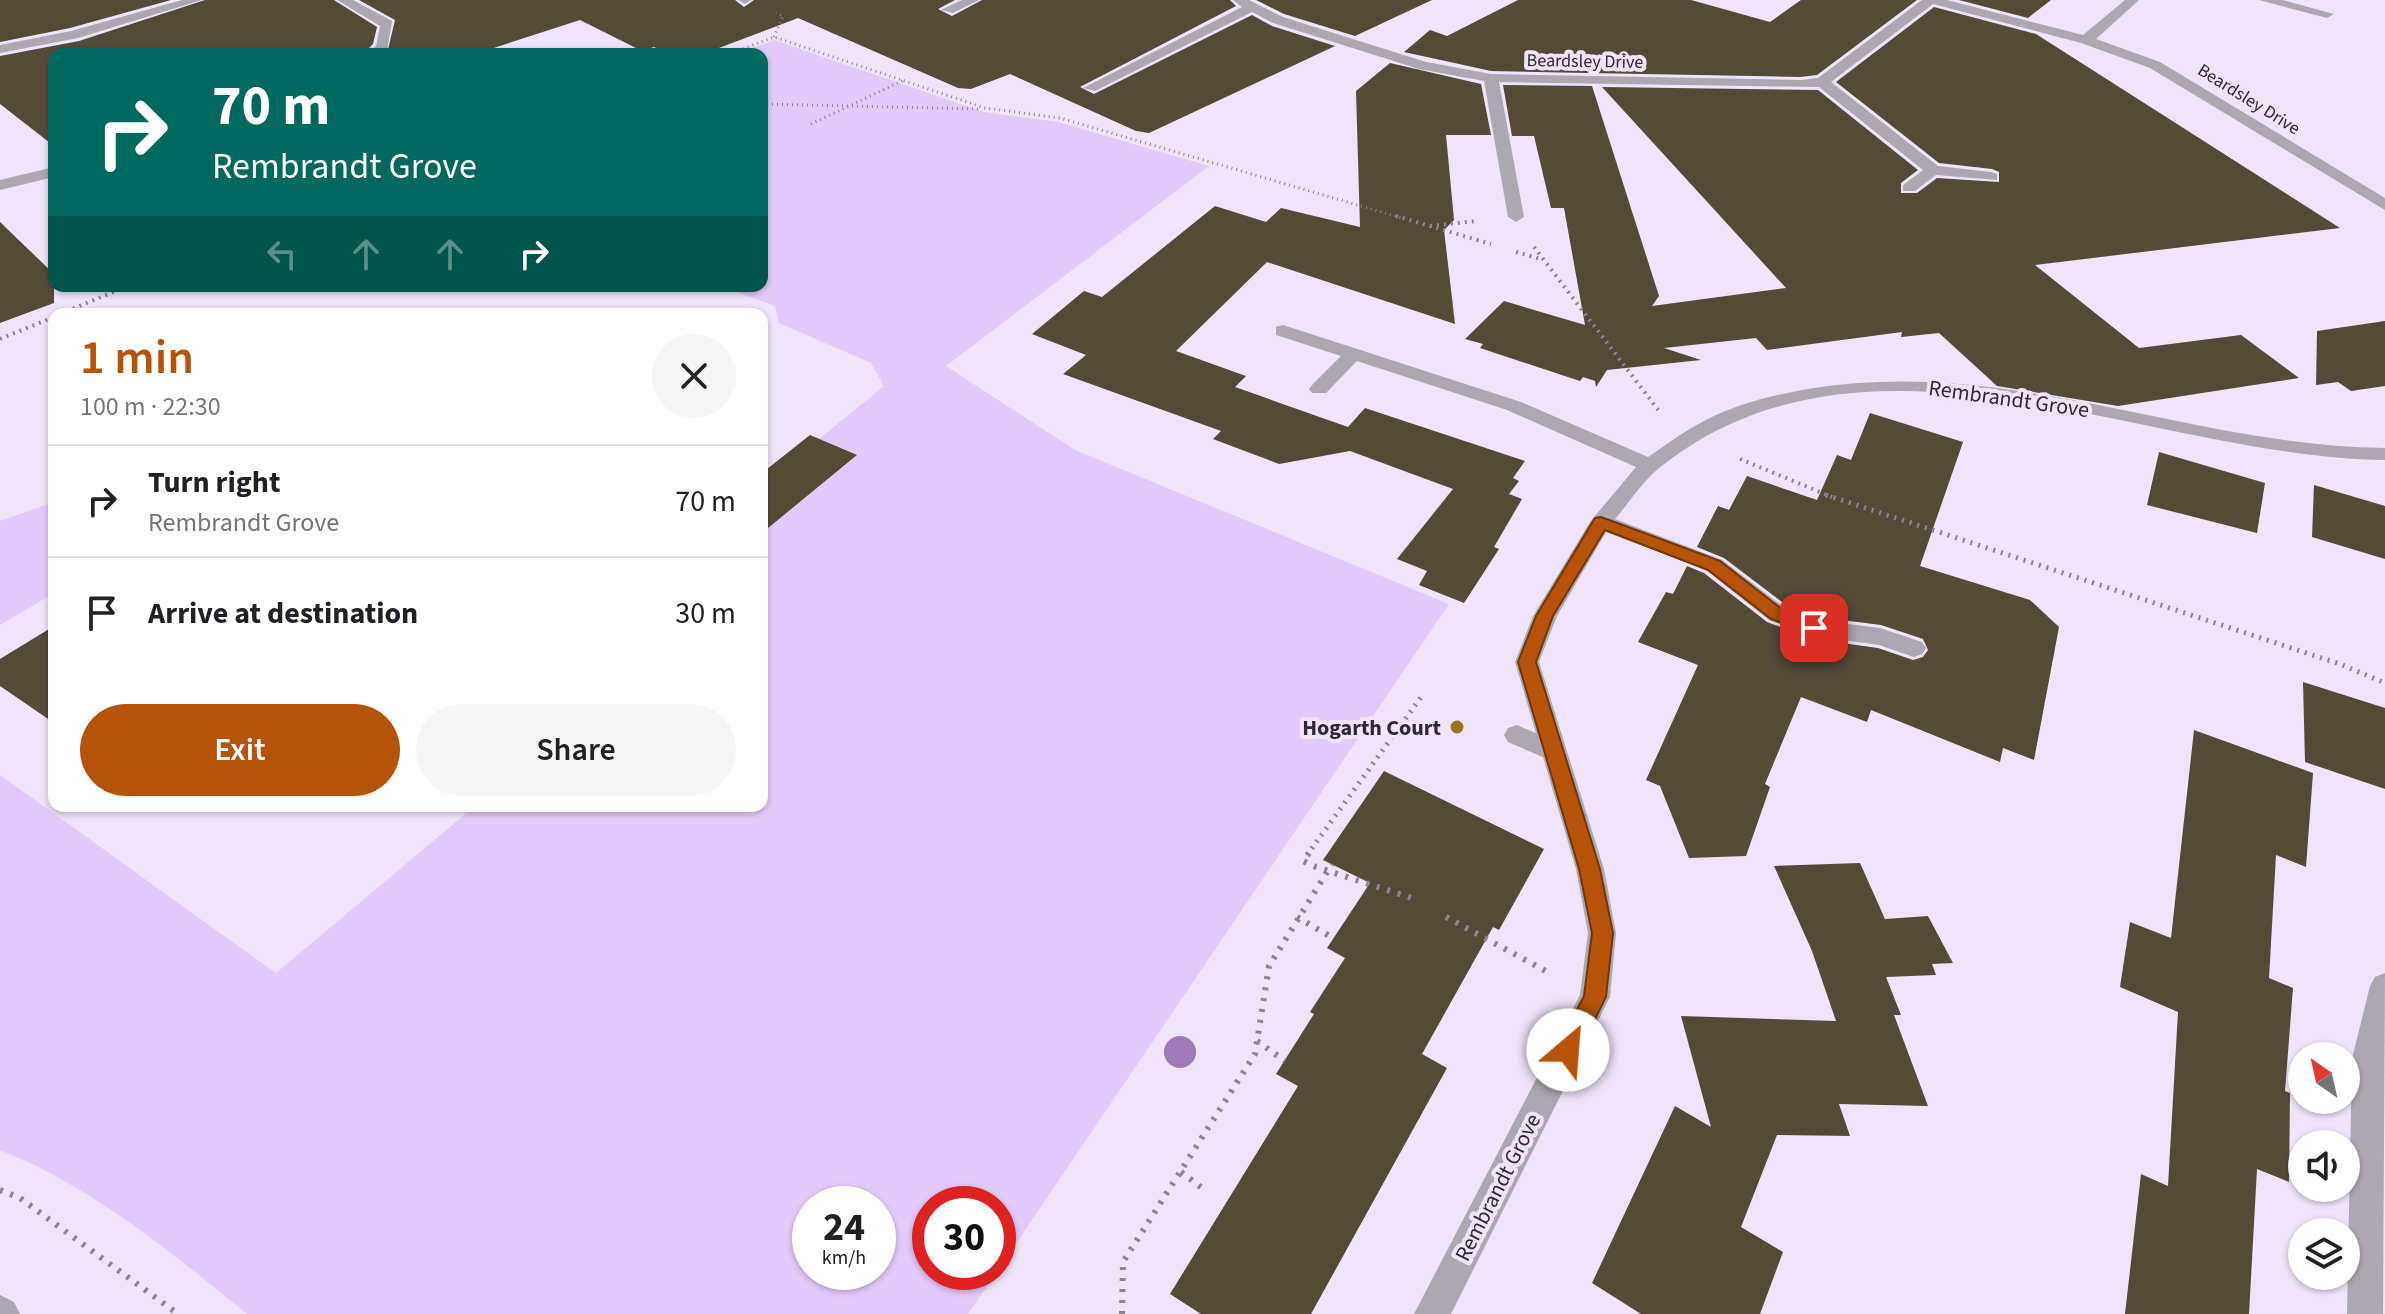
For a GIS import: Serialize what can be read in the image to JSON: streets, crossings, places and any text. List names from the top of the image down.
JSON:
{
  "streets": {
    "street": ["Beardsley Drive", "Rembrandt Grove"]
  },
  "places": ["Hogarth Court"],
  "north": "top left",
  "page": {
    "turn": ["70 m", "Rembrandt Grove"],
    "heading": ["1 min", "100 m · 22:30"],
    "list": [
      {
        "name": "Turn right",
        "note": "Rembrandt Grove",
        "value": "70 m"
      },
      {
        "name": "Arrive at destination",
        "value": "30 m"
      }
    ],
    "buttons": ["Exit", "Share"],
    "speed": "24 km/h",
    "limit": "30"
  }
}
